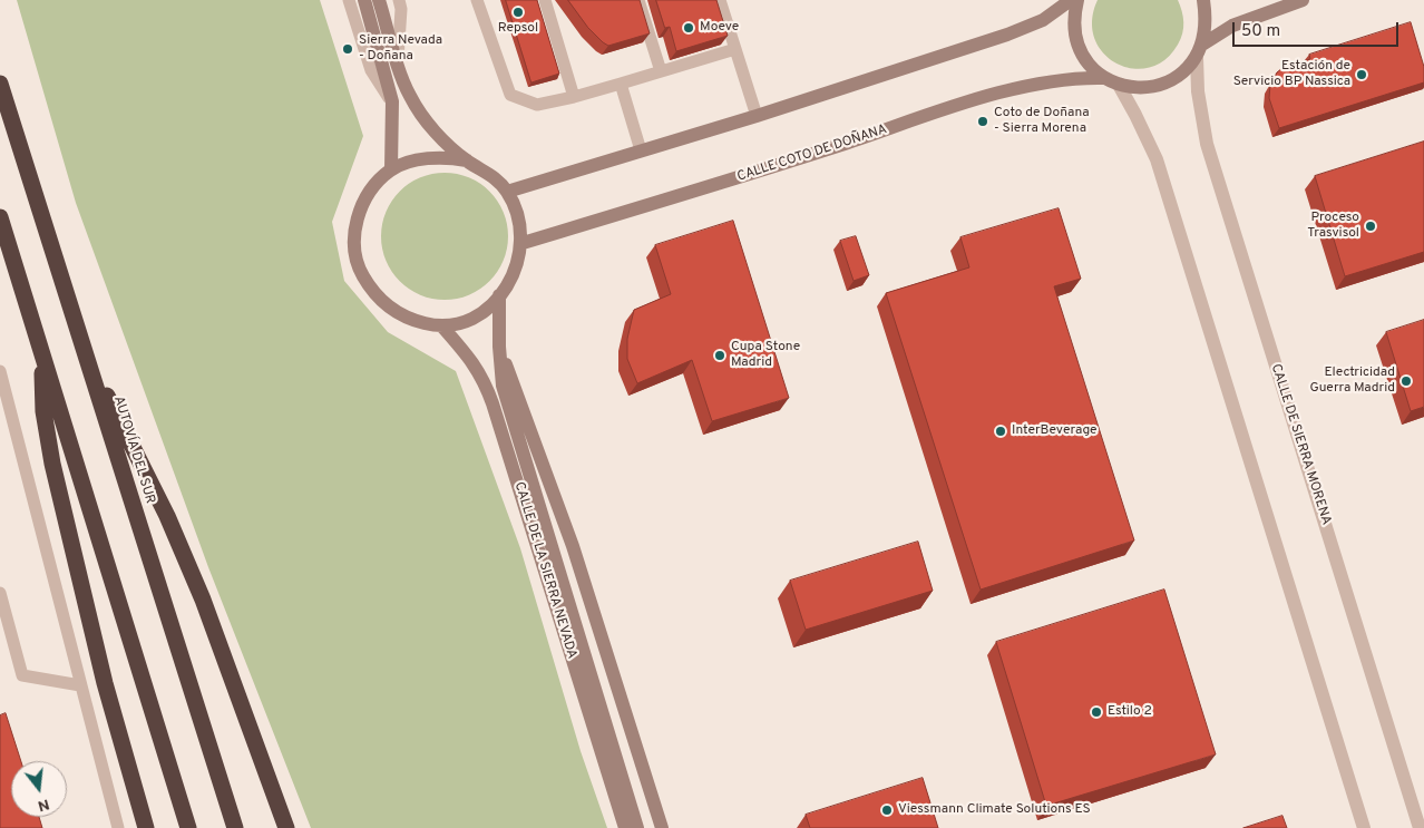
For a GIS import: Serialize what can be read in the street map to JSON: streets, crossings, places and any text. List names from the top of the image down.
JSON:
{
  "streets": {
    "highway": ["AUTOVÍA DEL SUR"],
    "main road": ["CALLE COTO DE DOÑANA", "CALLE DE LA SIERRA NEVADA"],
    "street": ["CALLE DE SIERRA MORENA"]
  },
  "crossings": [
    ["CALLE COTO DE DOÑANA", "CALLE DE LA SIERRA NEVADA"]
  ],
  "places": [
    "Repsol",
    "Moeve",
    "Sierra Nevada - Doñana",
    "Estación de Servicio BP Nassica",
    "Coto de Doñana - Sierra Morena",
    "Proceso Trasvisol",
    "Cupa Stone Madrid",
    "Electricidad Guerra Madrid",
    "InterBeverage",
    "Estilo 2",
    "Viessmann Climate Solutions ES"
  ],
  "scale_bar": "50 m",
  "north": "bottom"
}
